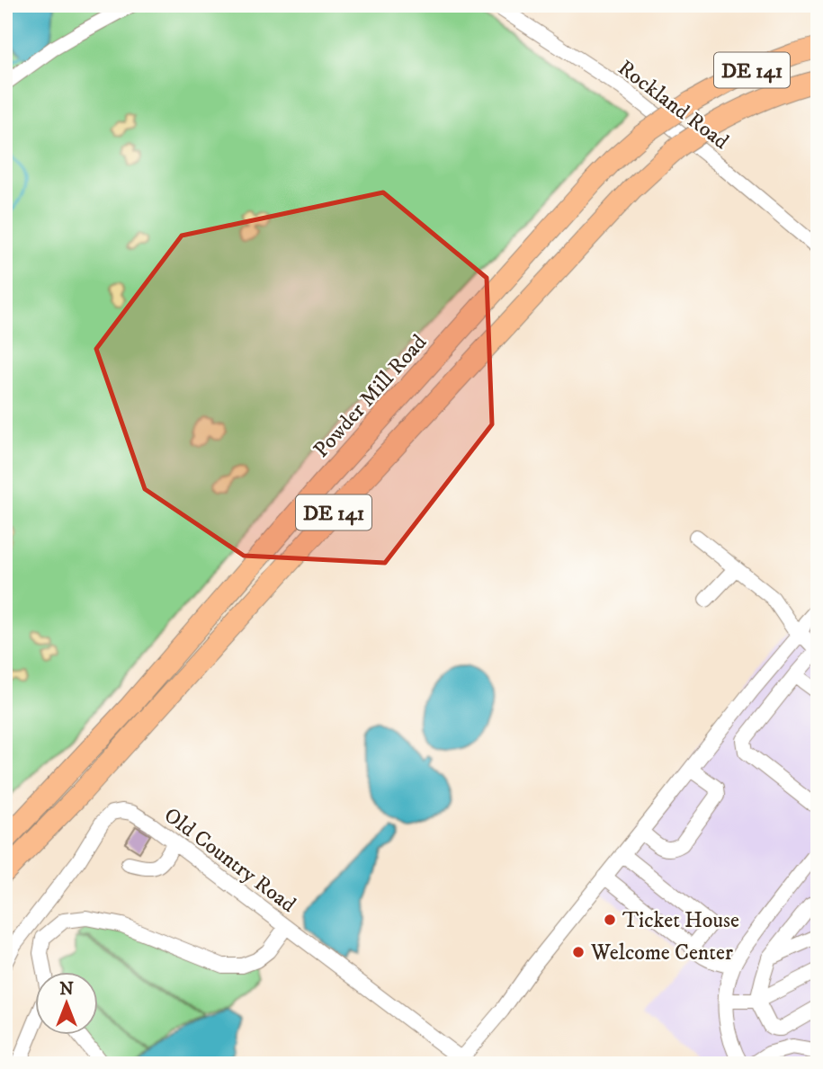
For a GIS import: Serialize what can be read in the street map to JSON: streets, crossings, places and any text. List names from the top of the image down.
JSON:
{
  "streets": {
    "highway": ["DE 141", "Powder Mill Road"],
    "street": ["Rockland Road", "Old Country Road"]
  },
  "places": ["Ticket House", "Welcome Center"],
  "north": "top"
}
